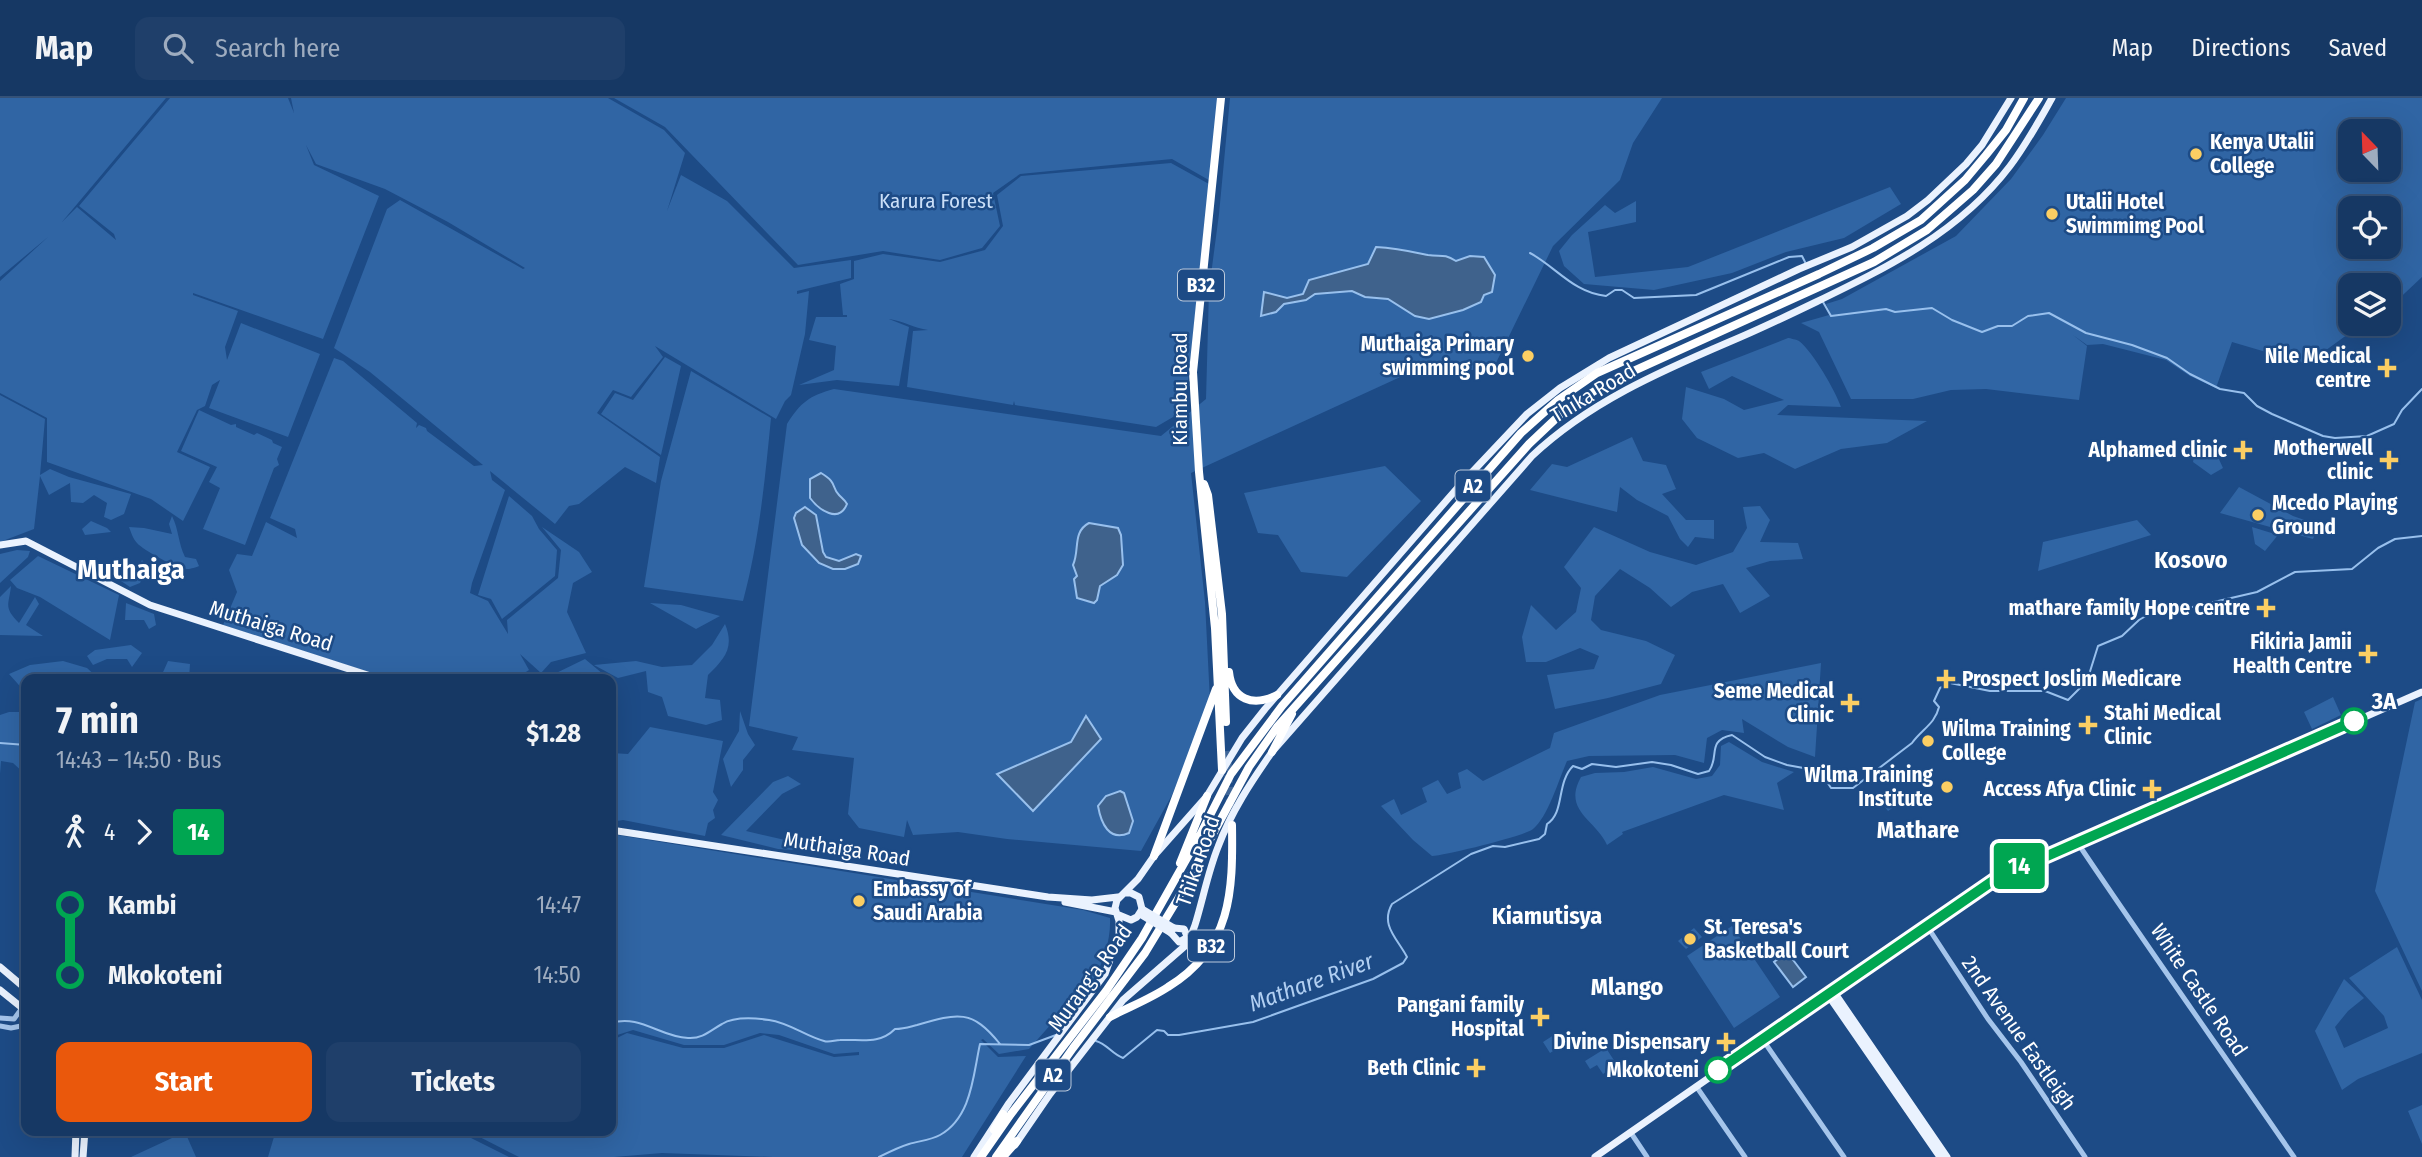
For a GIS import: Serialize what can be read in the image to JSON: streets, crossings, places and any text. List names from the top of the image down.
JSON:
{
  "streets": {
    "highway": [
      "B32",
      "Kiambu Road",
      "Thika Road",
      "A2",
      "Murang'a Road"
    ],
    "main road": ["Muthaiga Road"],
    "street": ["White Castle Road", "2nd Avenue Eastleigh"]
  },
  "crossings": [
    ["B32", "Kiambu Road"],
    ["B32", "Thika Road"],
    ["B32", "Murang'a Road"],
    ["Kiambu Road", "Thika Road"],
    ["Thika Road", "Murang'a Road"],
    ["Muthaiga Road", "Murang'a Road"]
  ],
  "districts": [
    "Kosovo",
    "Muthaiga",
    "3A",
    "Mathare",
    "Kiamutisya",
    "Mlango"
  ],
  "water": ["Mathare River"],
  "parks": ["Karura Forest"],
  "places": {
    "other": [
      "Kenya Utalii College",
      "Utalii Hotel Swimmimg Pool",
      "Muthaiga Primary swimming pool",
      "Mcedo Playing Ground",
      "Wilma Training College",
      "Wilma Training Institute",
      "Embassy of Saudi Arabia",
      "St. Teresa's Basketball Court",
      "Mkokoteni"
    ],
    "health": [
      "Nile Medical centre",
      "Alphamed clinic",
      "Motherwell clinic",
      "mathare family Hope centre",
      "Fikiria Jamii Health Centre",
      "Prospect Joslim Medicare",
      "Seme Medical Clinic",
      "Stahi Medical Clinic",
      "Access Afya Clinic",
      "Pangani family Hospital",
      "Divine Dispensary",
      "Beth Clinic"
    ]
  },
  "lines": ["bus line 14"],
  "north": "top left",
  "page": {
    "header": "Map",
    "search": "Search here",
    "nav": ["Map", "Directions", "Saved"],
    "on_map": "14",
    "heading": ["7 min", "14:43 – 14:50 · Bus", "$1.28"],
    "legs": ["4", "14"],
    "list": [
      {
        "name": "Kambi",
        "value": "14:47"
      },
      {
        "name": "Mkokoteni",
        "value": "14:50"
      }
    ],
    "buttons": ["Start", "Tickets"]
  }
}
